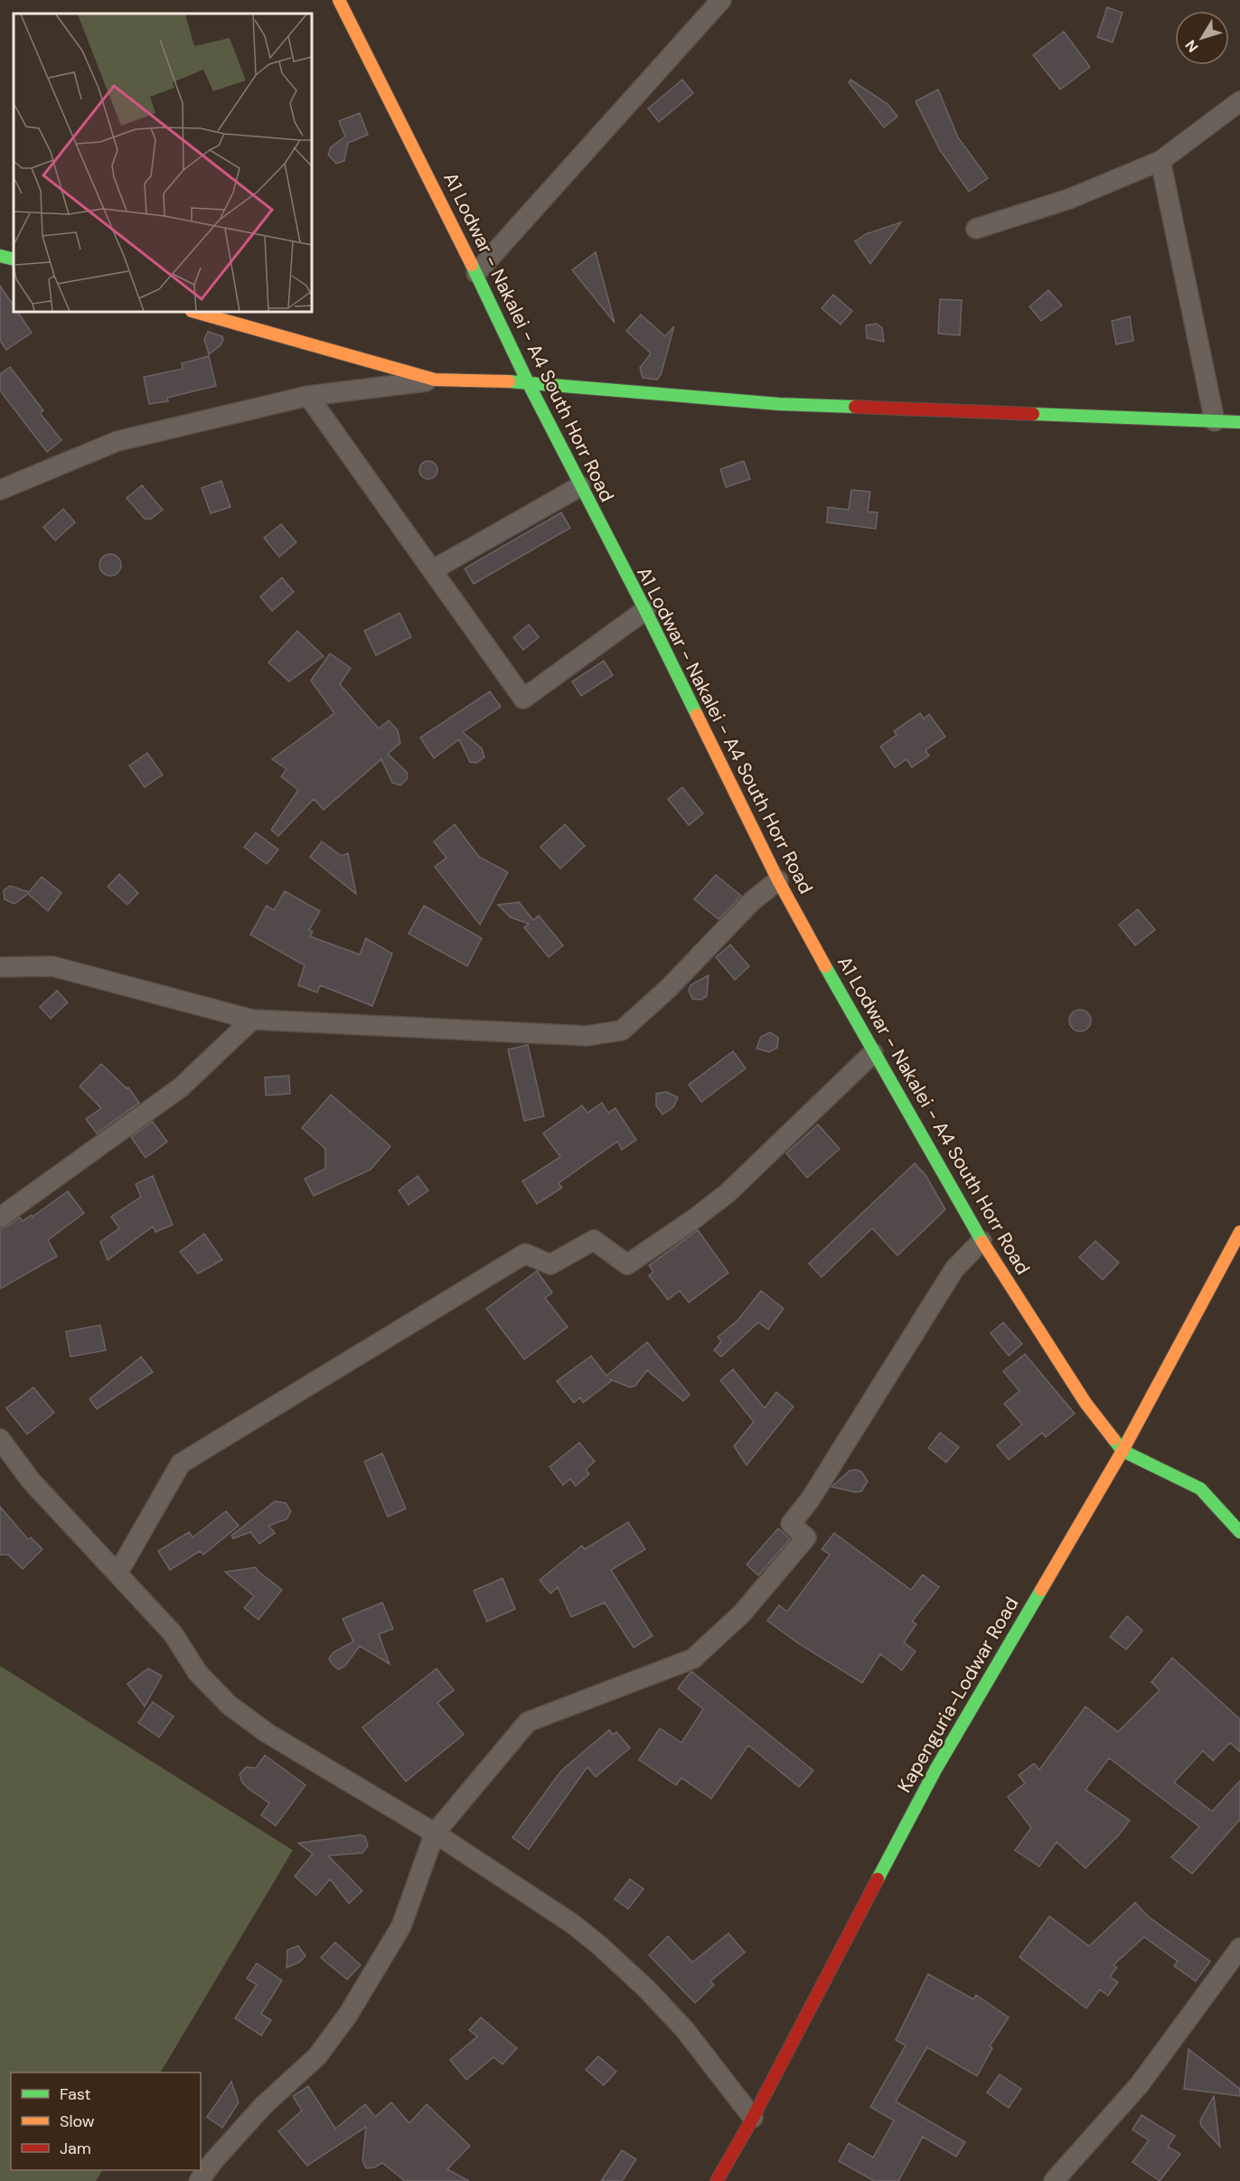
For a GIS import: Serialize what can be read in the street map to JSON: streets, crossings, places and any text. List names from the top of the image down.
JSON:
{
  "streets": {
    "main road": ["A1 Lodwar - Nakalei - A4 South Horr Road", "Kapenguria-Lodwar Road"]
  },
  "crossings": [
    ["A1 Lodwar - Nakalei - A4 South Horr Road", "Kapenguria-Lodwar Road"]
  ],
  "legend": ["Fast", "Slow", "Jam"],
  "north": "bottom left"
}
